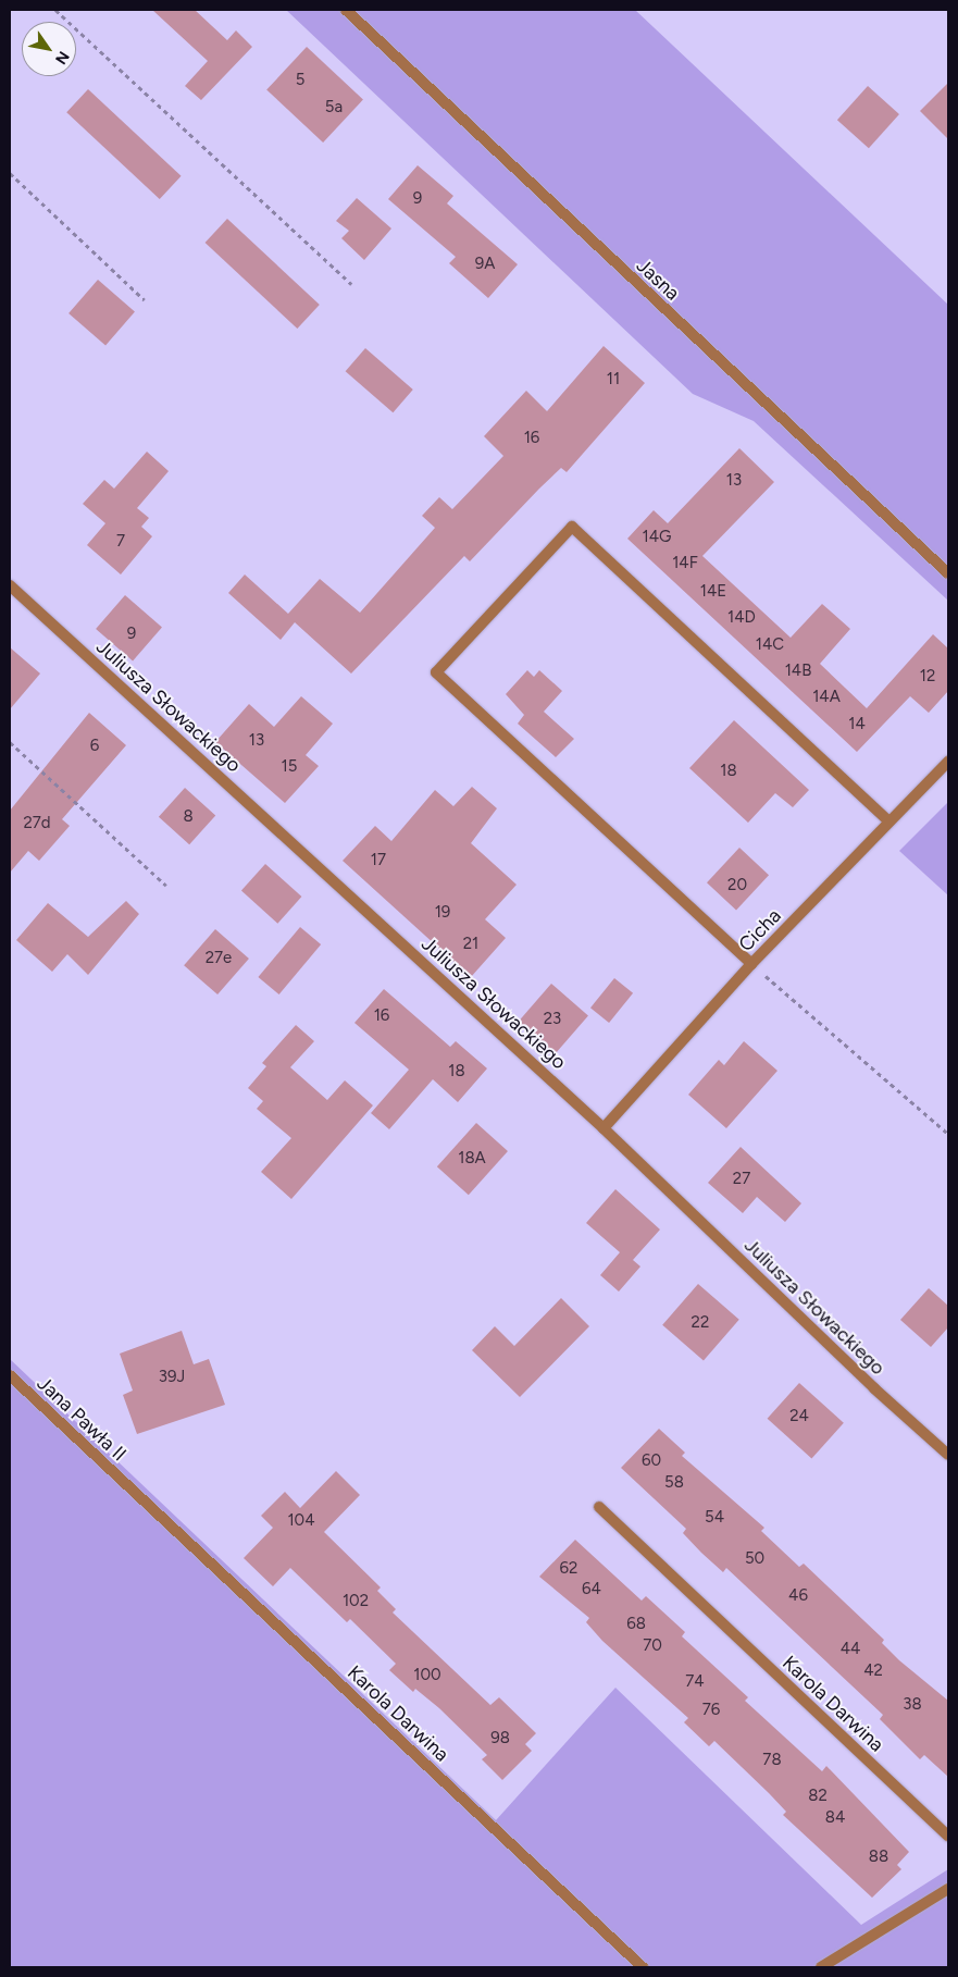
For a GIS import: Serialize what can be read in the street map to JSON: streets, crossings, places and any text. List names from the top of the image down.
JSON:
{
  "streets": {
    "street": [
      "Jasna",
      "Juliusza Słowackiego",
      "Cicha",
      "Jana Pawła II",
      "Karola Darwina"
    ]
  },
  "crossings": [
    ["Juliusza Słowackiego", "Cicha"],
    ["Jana Pawła II", "Karola Darwina"]
  ],
  "house_numbers": [
    "5",
    "5a",
    "9",
    "9A",
    "11",
    "16",
    "13",
    "14G",
    "7",
    "14F",
    "14E",
    "14D",
    "9",
    "14C",
    "14B",
    "12",
    "14A",
    "14",
    "13",
    "6",
    "15",
    "18",
    "8",
    "27d",
    "17",
    "20",
    "19",
    "21",
    "27e",
    "16",
    "23",
    "18",
    "18A",
    "27",
    "22",
    "39J",
    "24",
    "60",
    "58",
    "54",
    "104",
    "50",
    "62",
    "64",
    "46",
    "102",
    "68",
    "70",
    "44",
    "42",
    "100",
    "74",
    "38",
    "76",
    "98",
    "78",
    "82",
    "84",
    "88"
  ],
  "north": "bottom right"
}
